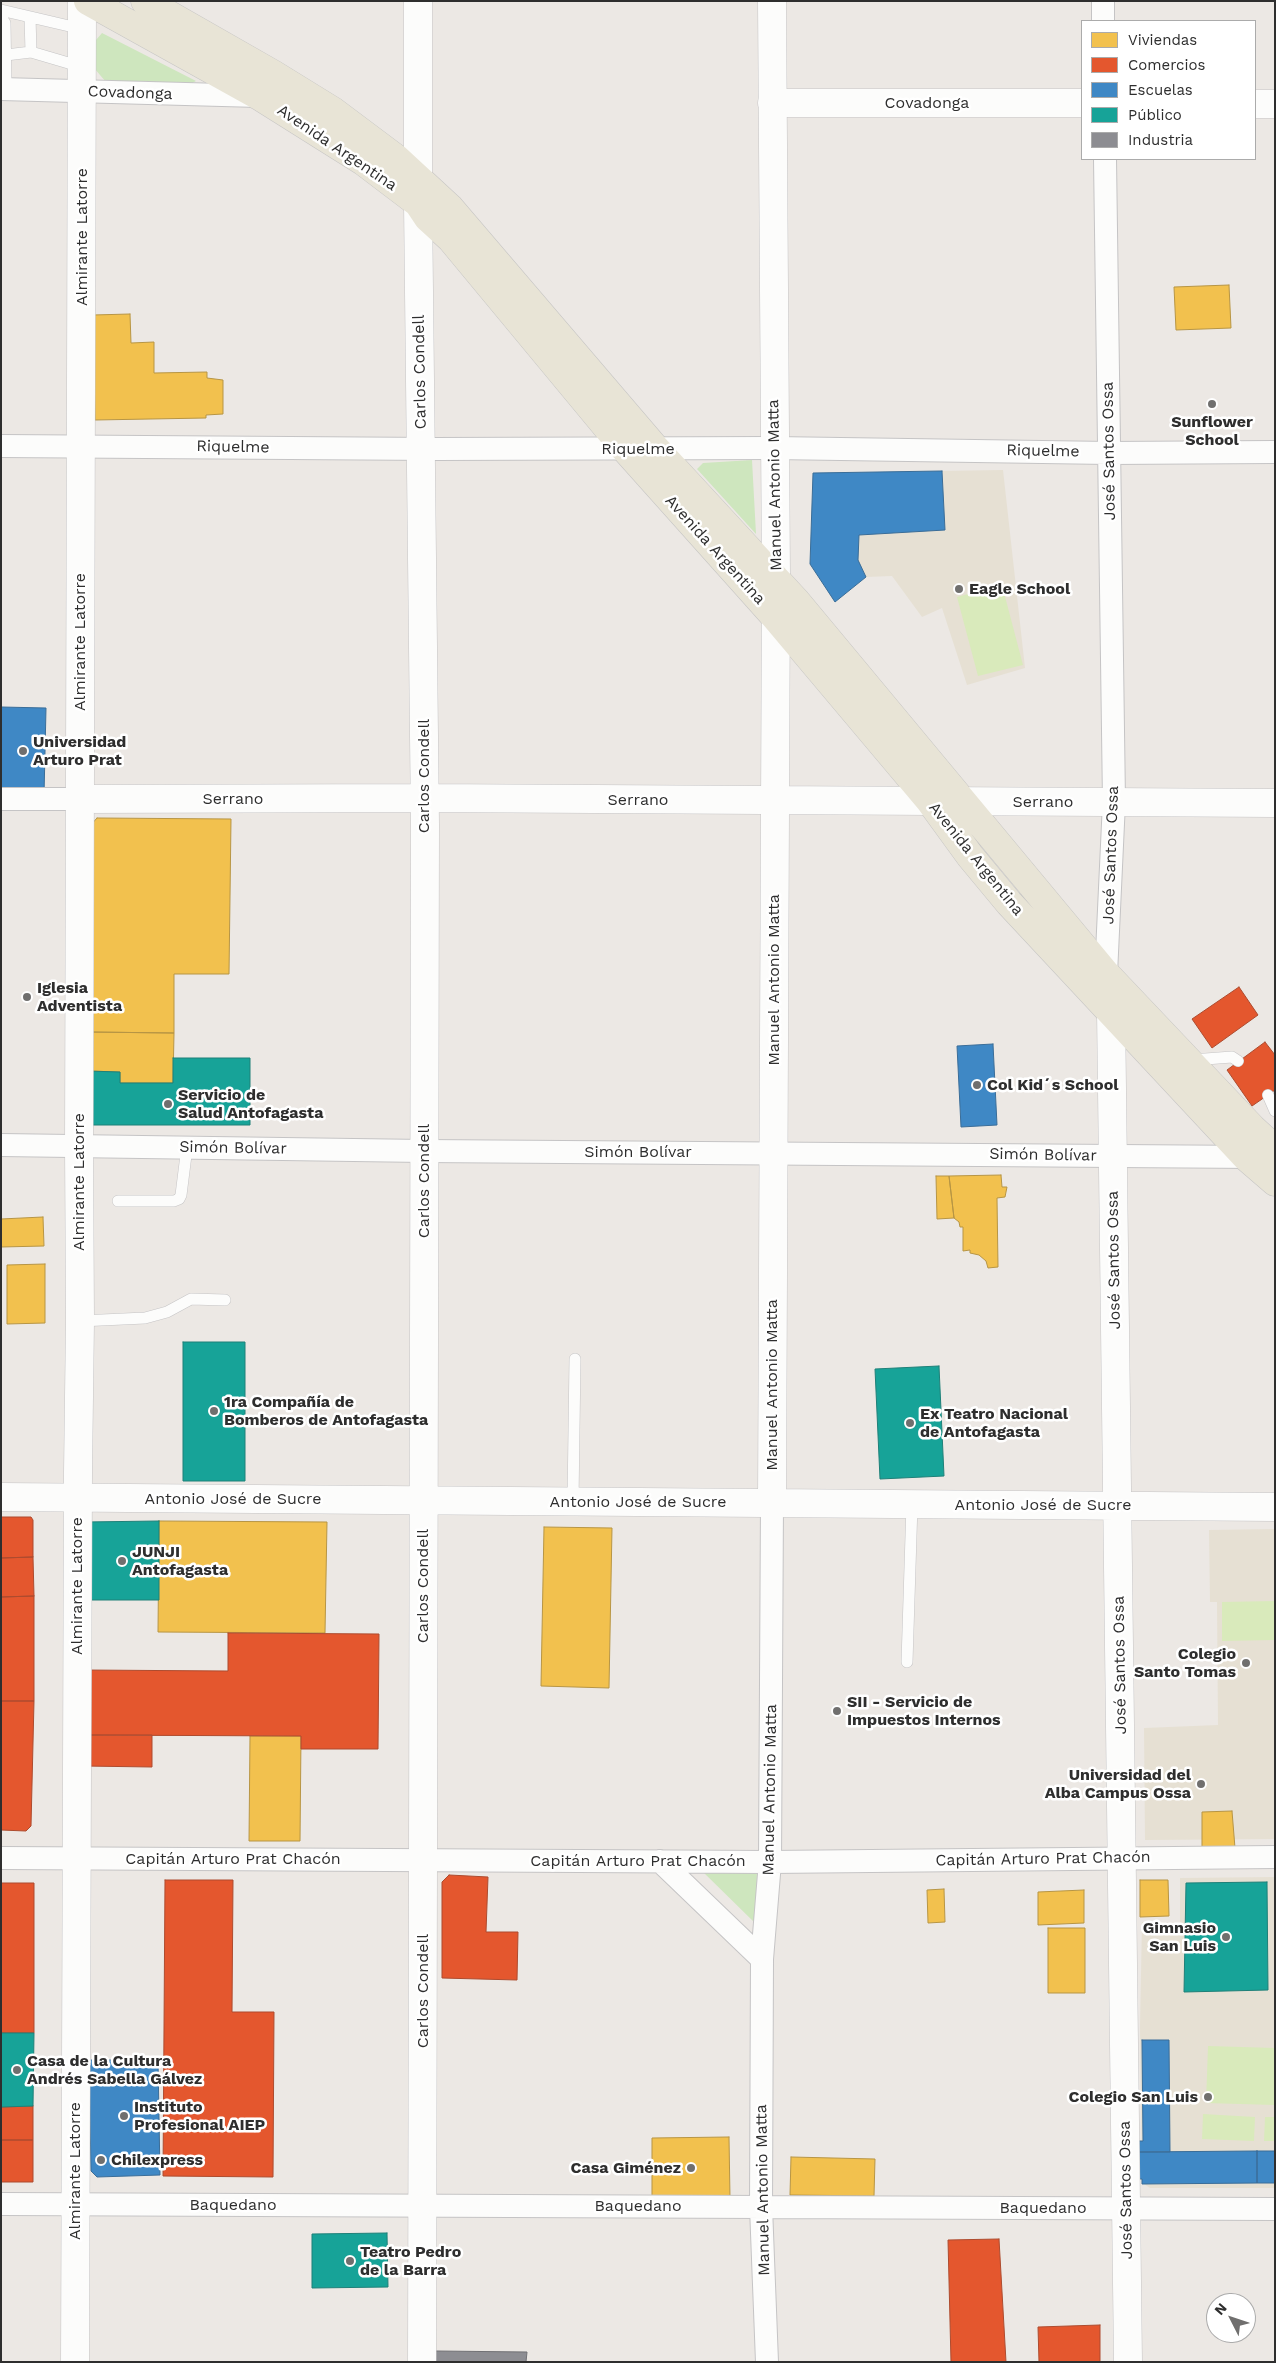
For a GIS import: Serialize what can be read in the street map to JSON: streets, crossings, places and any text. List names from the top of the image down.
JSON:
{
  "streets": {
    "main road": ["Avenida Argentina"],
    "street": [
      "Covadonga",
      "Almirante Latorre",
      "Carlos Condell",
      "Riquelme",
      "José Santos Ossa",
      "Manuel Antonio Matta",
      "Serrano",
      "Simón Bolívar",
      "Antonio José de Sucre",
      "Capitán Arturo Prat Chacón",
      "Baquedano"
    ]
  },
  "crossings": [
    ["Covadonga", "Avenida Argentina"],
    ["Covadonga", "Almirante Latorre"],
    ["Covadonga", "Manuel Antonio Matta"],
    ["Avenida Argentina", "Carlos Condell"],
    ["Avenida Argentina", "Riquelme"],
    ["Avenida Argentina", "José Santos Ossa"],
    ["Avenida Argentina", "Manuel Antonio Matta"],
    ["Avenida Argentina", "Serrano"],
    ["Avenida Argentina", "Simón Bolívar"],
    ["Almirante Latorre", "Riquelme"],
    ["Almirante Latorre", "Serrano"],
    ["Almirante Latorre", "Simón Bolívar"],
    ["Almirante Latorre", "Antonio José de Sucre"],
    ["Almirante Latorre", "Capitán Arturo Prat Chacón"],
    ["Almirante Latorre", "Baquedano"],
    ["Carlos Condell", "Riquelme"],
    ["Carlos Condell", "Serrano"],
    ["Carlos Condell", "Simón Bolívar"],
    ["Carlos Condell", "Antonio José de Sucre"],
    ["Carlos Condell", "Capitán Arturo Prat Chacón"],
    ["Carlos Condell", "Baquedano"],
    ["Riquelme", "José Santos Ossa"],
    ["Riquelme", "Manuel Antonio Matta"],
    ["José Santos Ossa", "Serrano"],
    ["José Santos Ossa", "Simón Bolívar"],
    ["José Santos Ossa", "Antonio José de Sucre"],
    ["José Santos Ossa", "Capitán Arturo Prat Chacón"],
    ["José Santos Ossa", "Baquedano"],
    ["Manuel Antonio Matta", "Serrano"],
    ["Manuel Antonio Matta", "Simón Bolívar"],
    ["Manuel Antonio Matta", "Antonio José de Sucre"],
    ["Manuel Antonio Matta", "Capitán Arturo Prat Chacón"],
    ["Manuel Antonio Matta", "Baquedano"]
  ],
  "places": [
    "Sunflower School",
    "Eagle School",
    "Universidad Arturo Prat",
    "Iglesia Adventista",
    "Col Kid´s School",
    "Servicio de Salud Antofagasta",
    "1ra Compañía de Bomberos de Antofagasta",
    "Ex Teatro Nacional de Antofagasta",
    "JUNJI Antofagasta",
    "Colegio Santo Tomas",
    "SII - Servicio de Impuestos Internos",
    "Universidad del Alba Campus Ossa",
    "Gimnasio San Luis",
    "Casa de la Cultura Andrés Sabella Gálvez",
    "Colegio San Luis",
    "Instituto Profesional AIEP",
    "Chilexpress",
    "Casa Giménez",
    "Teatro Pedro de la Barra"
  ],
  "legend": [
    "Viviendas",
    "Comercios",
    "Escuelas",
    "Público",
    "Industria"
  ],
  "north": "top left"
}
